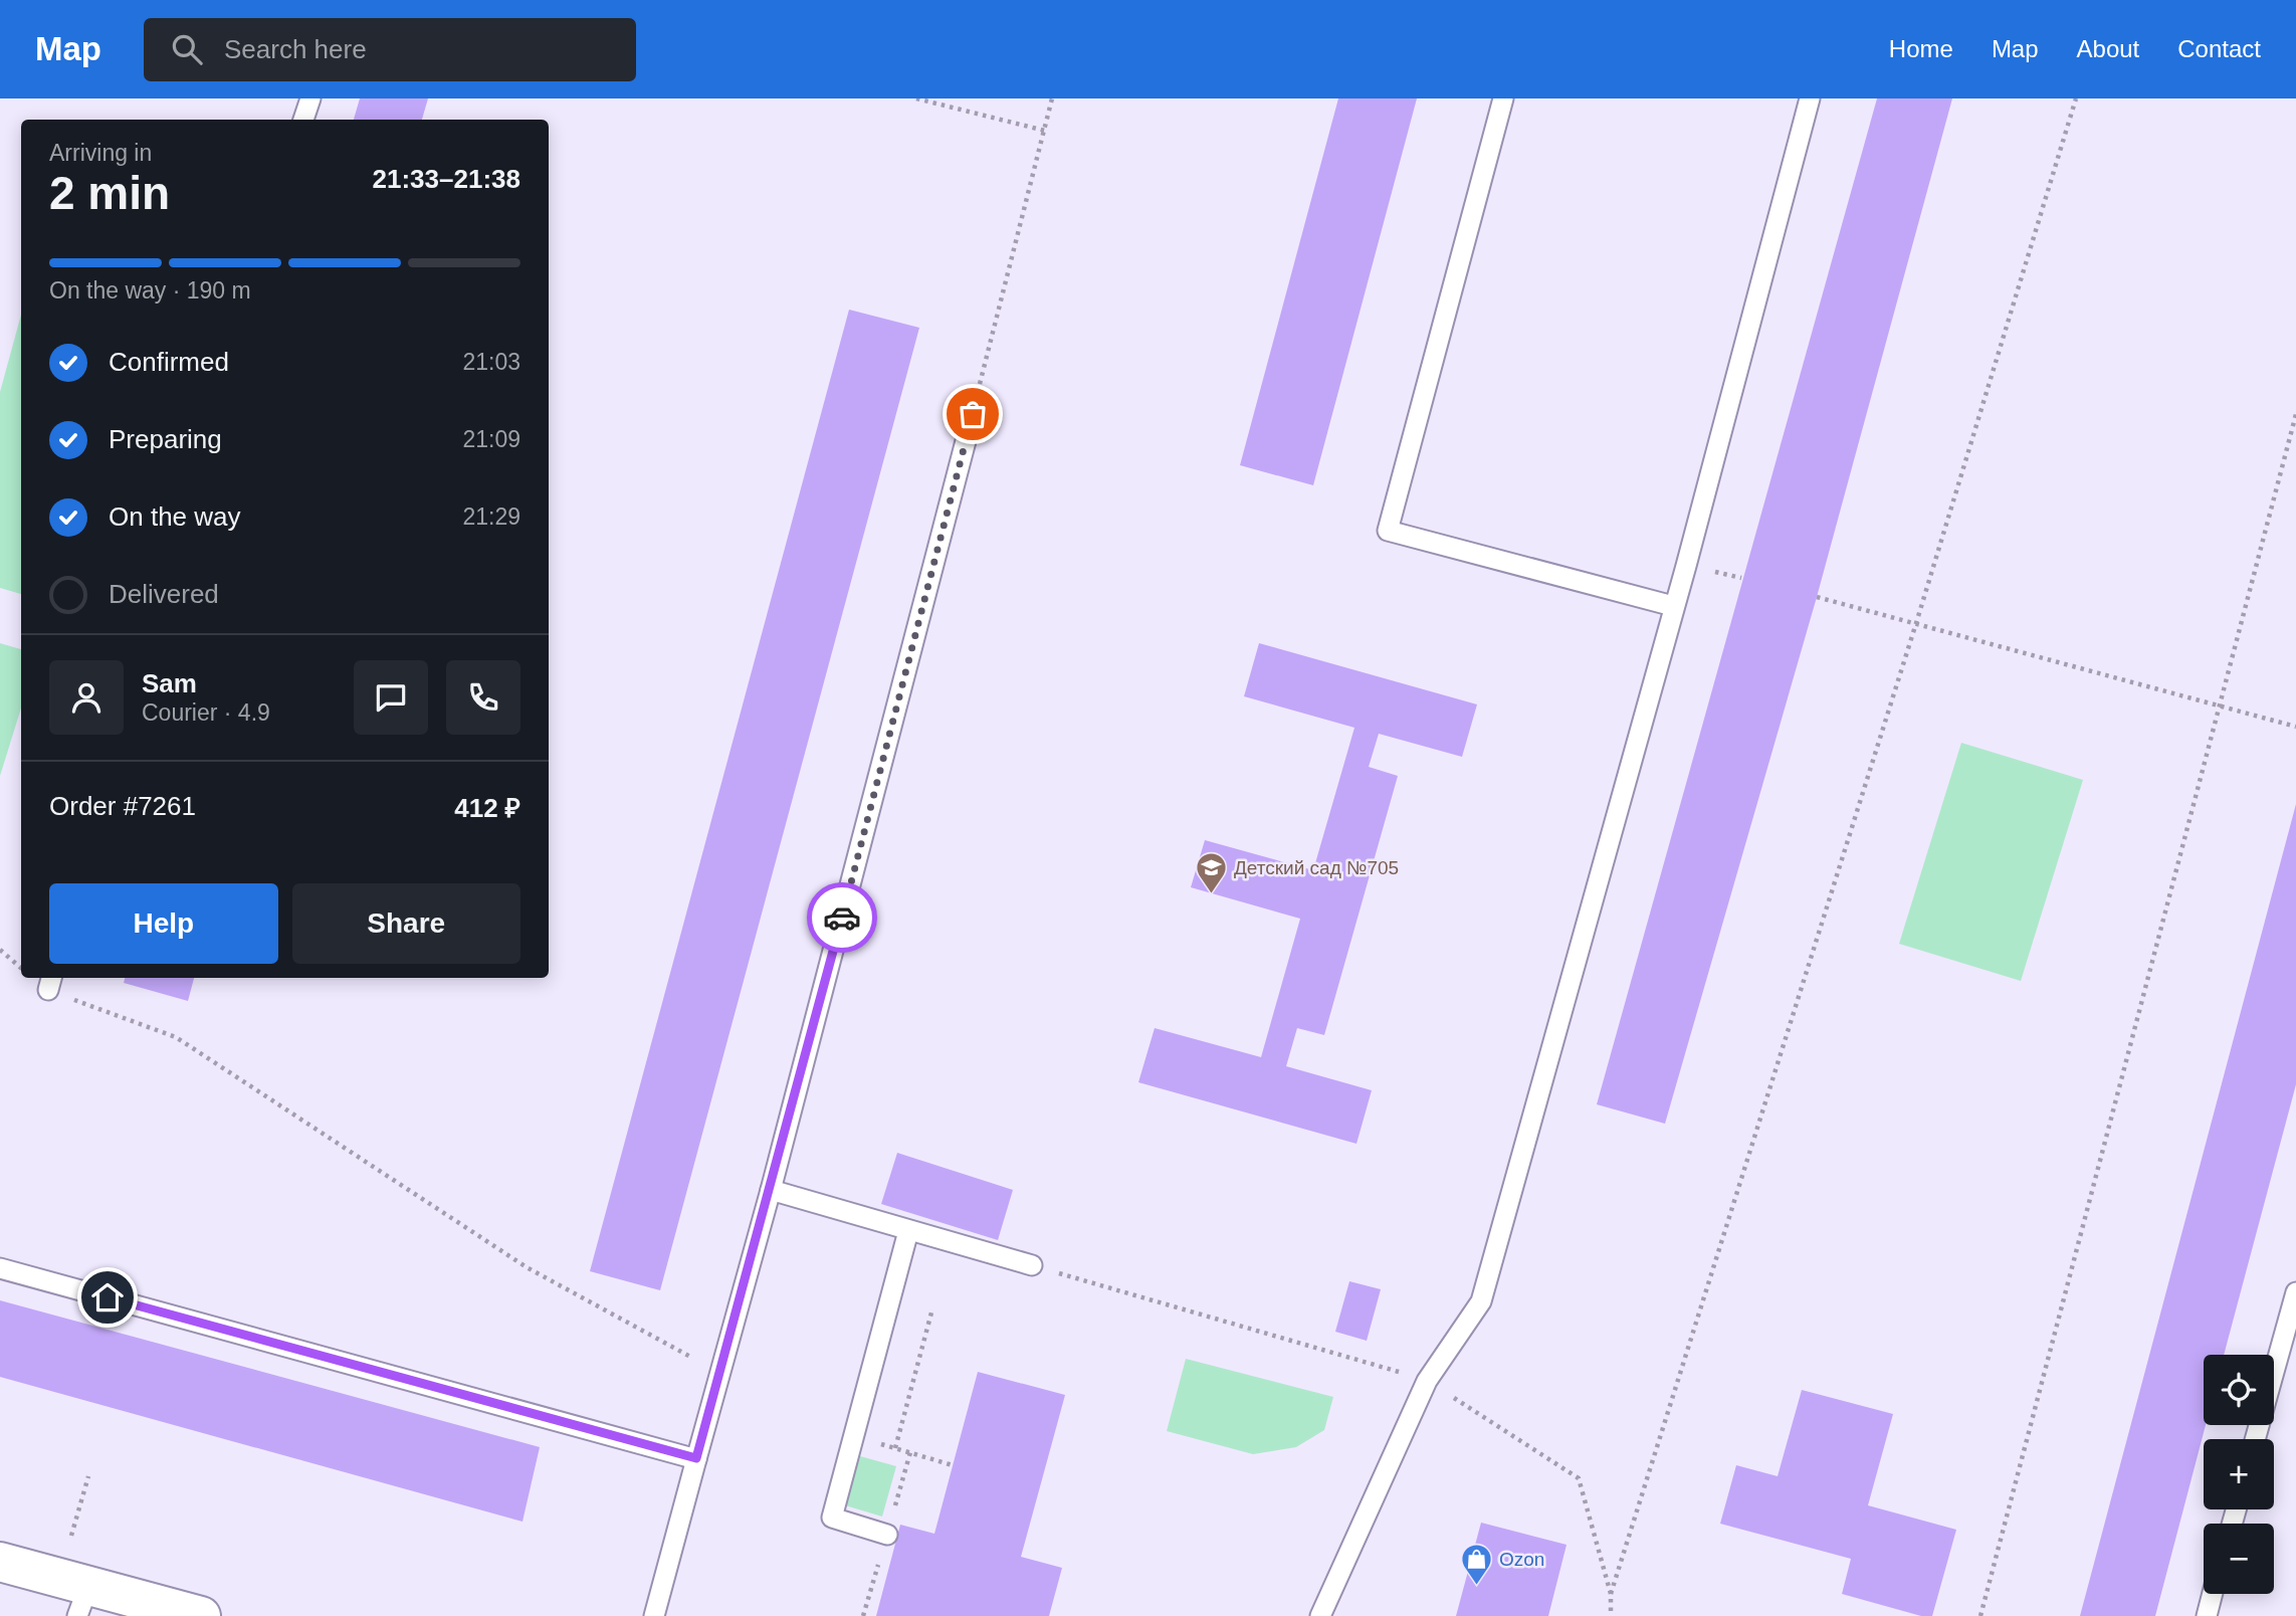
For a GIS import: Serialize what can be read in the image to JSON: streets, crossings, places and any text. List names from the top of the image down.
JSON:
{
  "places": {
    "school or university": ["Детский сад №705"],
    "shop": ["Ozon"]
  },
  "page": {
    "header": "Map",
    "search": "Search here",
    "nav": [
      "Home",
      "Map",
      "About",
      "Contact"
    ],
    "heading": ["2 min", "Arriving in", "21:33–21:38"],
    "panel": [
      "Sam",
      "Courier · 4.9",
      "Order #7261",
      "412 ₽"
    ],
    "bar": "On the way · 190 m",
    "list": [
      ["Confirmed", "21:03"],
      ["Preparing", "21:09"],
      ["On the way", "21:29"],
      "Delivered"
    ],
    "buttons": ["Help", "Share"],
    "map_buttons": ["+", "−"]
  }
}
